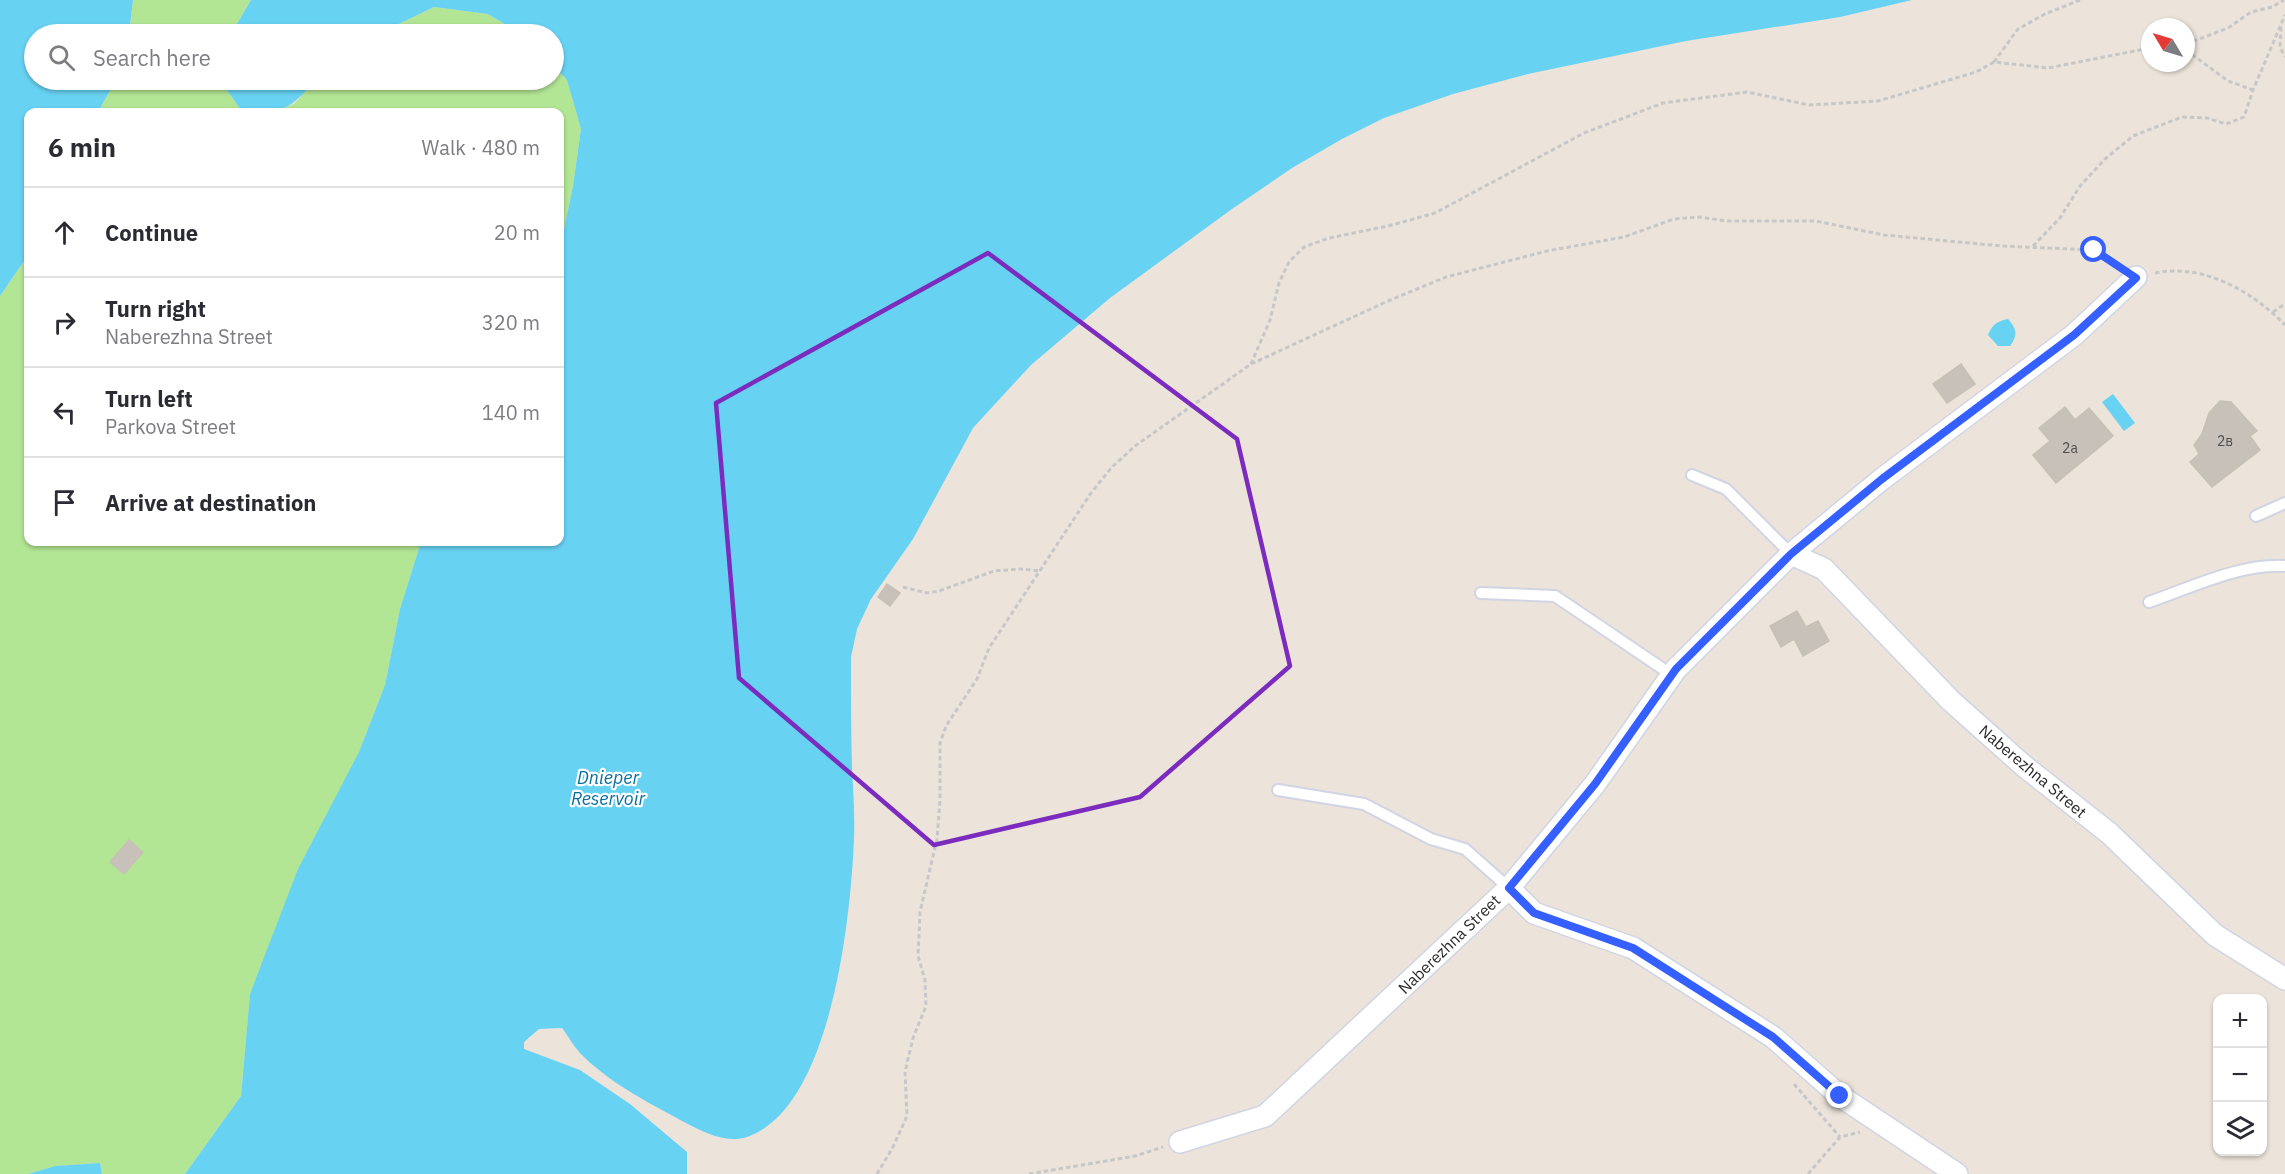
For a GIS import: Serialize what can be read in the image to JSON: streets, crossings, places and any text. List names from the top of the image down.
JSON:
{
  "streets": {
    "street": ["Naberezhna Street"]
  },
  "water": ["Dnieper Reservoir"],
  "house_numbers": ["2в", "2а"],
  "north": "top left",
  "page": {
    "search": "Search here",
    "heading": ["6 min", "Walk · 480 m"],
    "list": [
      ["Continue", "20 m"],
      ["Turn right", "Naberezhna Street", "320 m"],
      ["Turn left", "Parkova Street", "140 m"],
      "Arrive at destination"
    ],
    "map_buttons": ["+", "−"]
  }
}
